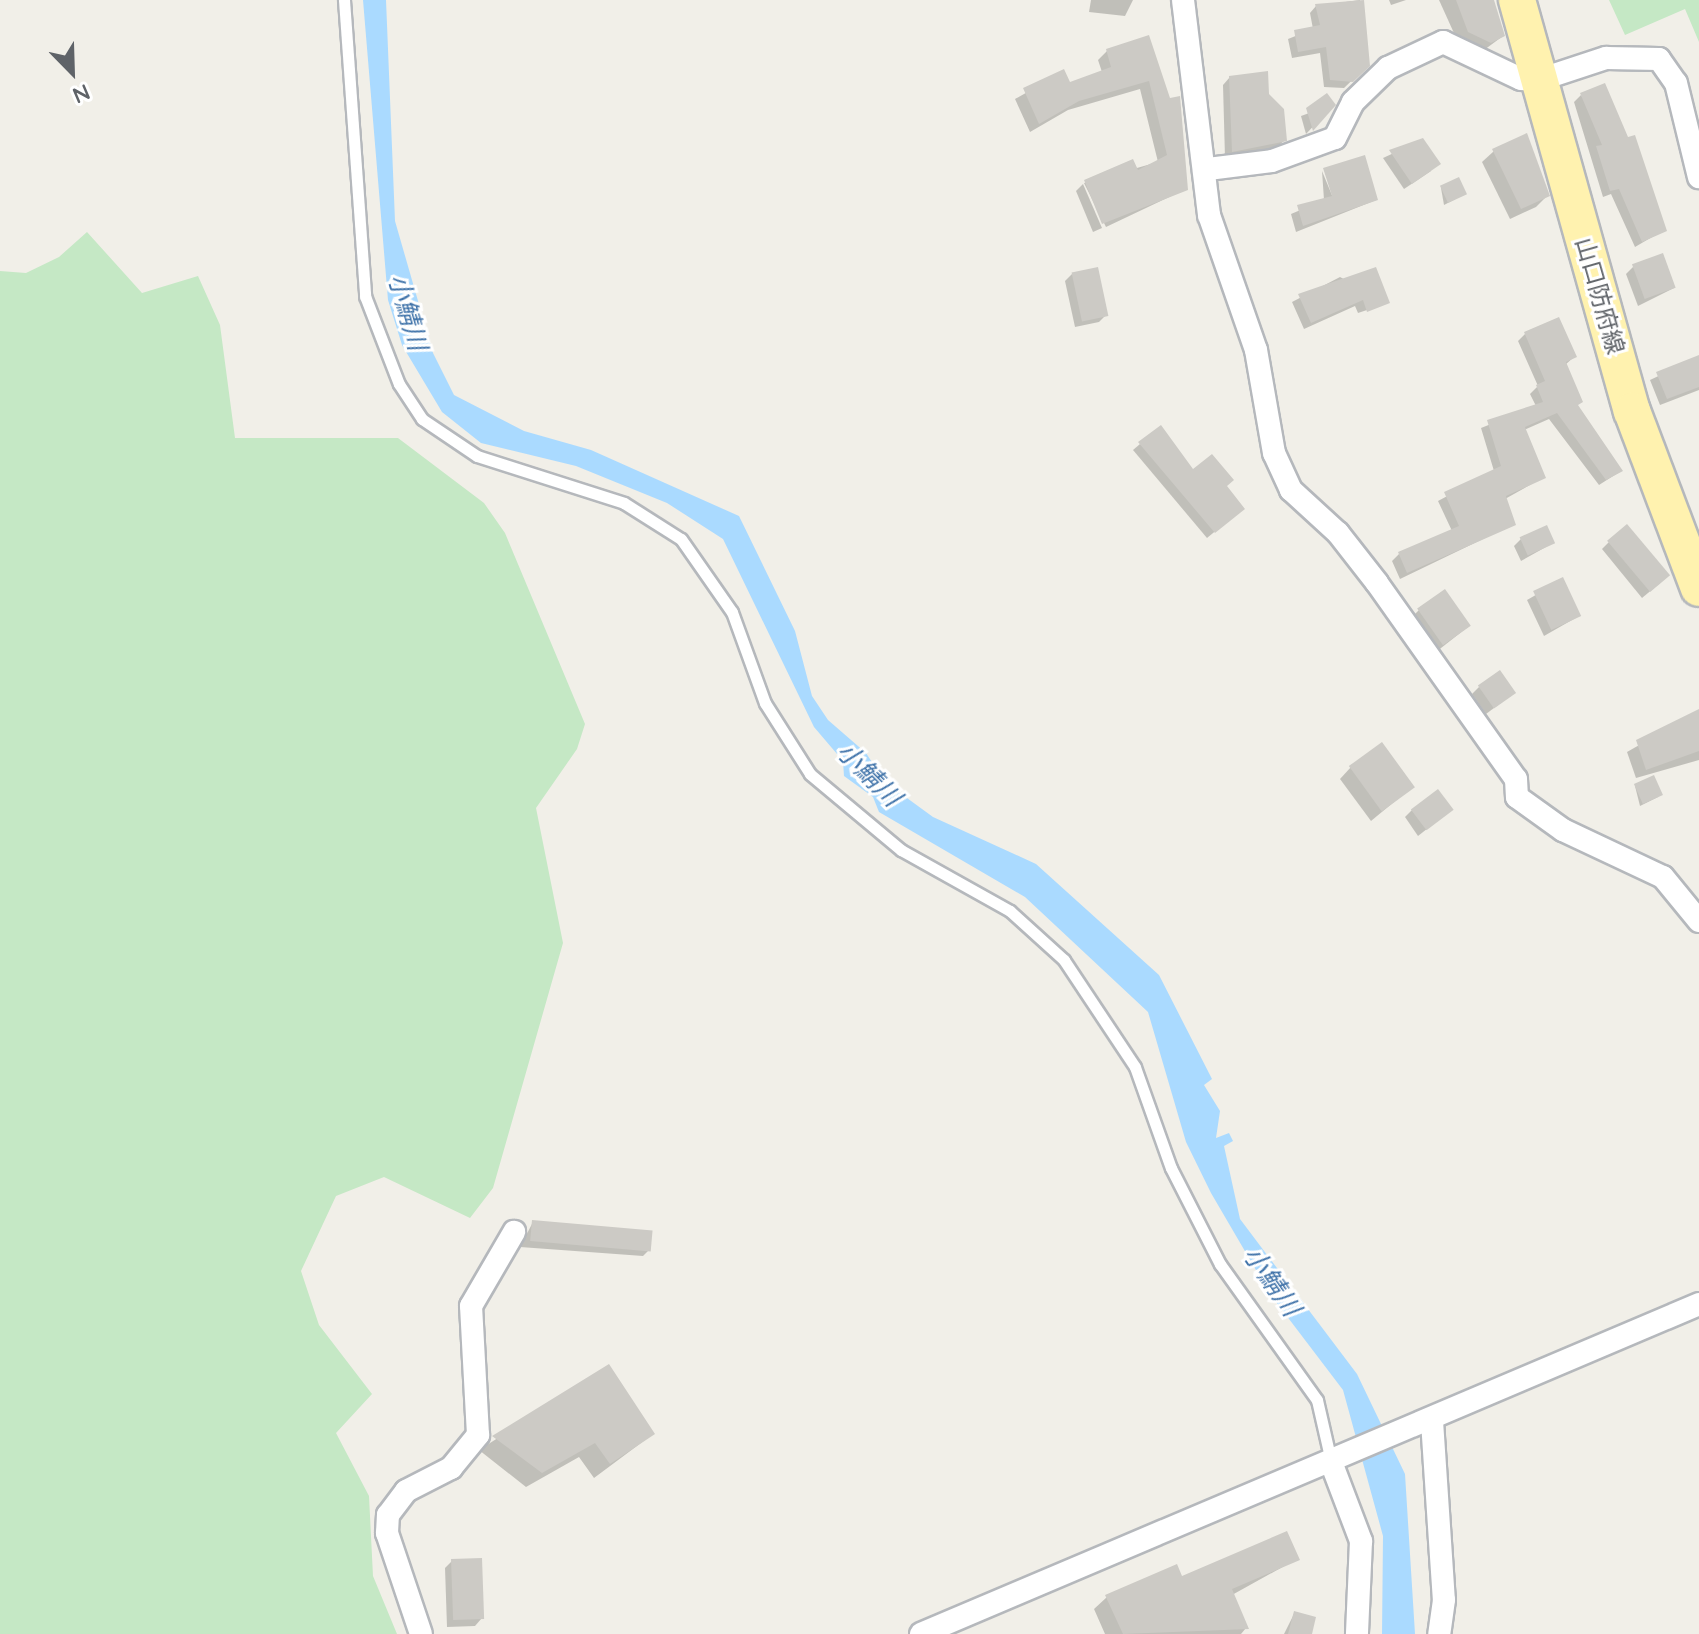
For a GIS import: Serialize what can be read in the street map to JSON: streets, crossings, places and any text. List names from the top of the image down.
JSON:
{
  "streets": {
    "main road": ["山口防府線"]
  },
  "water": ["小鯖川"],
  "north": "bottom right"
}
